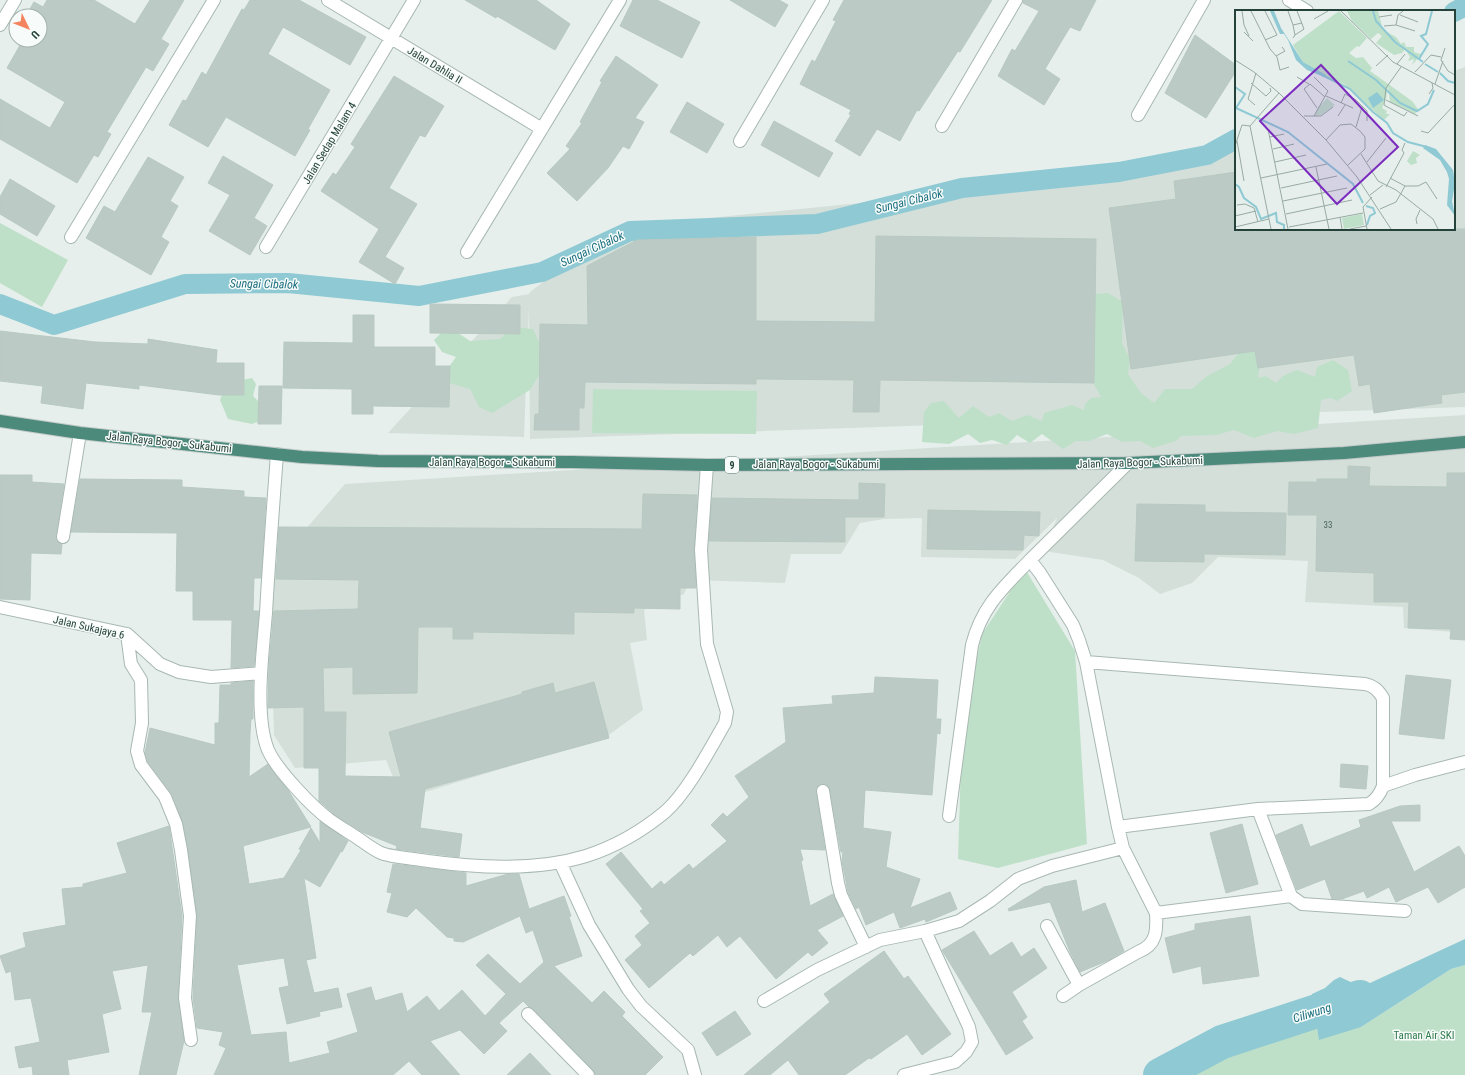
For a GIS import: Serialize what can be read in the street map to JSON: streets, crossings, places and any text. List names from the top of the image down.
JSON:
{
  "streets": {
    "highway": ["Jalan Raya Bogor - Sukabumi", "9"],
    "street": ["Jalan Dahlia II", "Jalan Sedap Malam 4", "Jalan Sukajaya 6"]
  },
  "crossings": [
    ["Jalan Dahlia II", "Jalan Sedap Malam 4"]
  ],
  "water": ["Sungai Cibalok", "Ciliwung"],
  "parks": ["Taman Air SKI"],
  "house_numbers": ["33"],
  "north": "bottom right"
}
